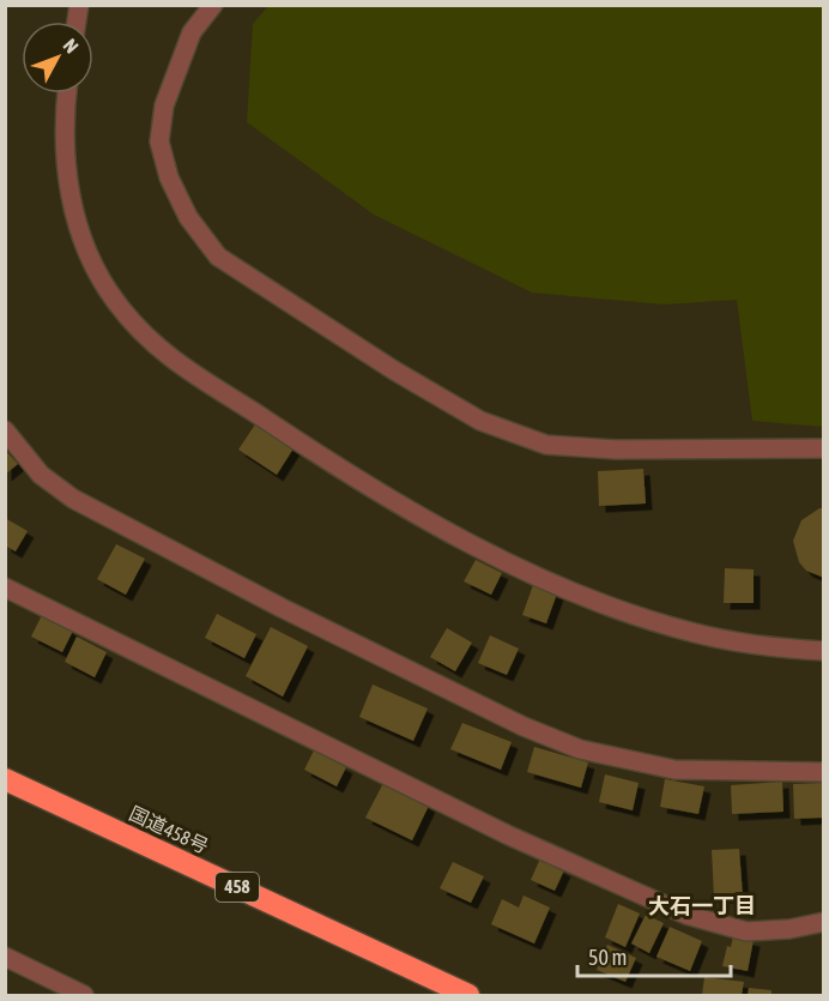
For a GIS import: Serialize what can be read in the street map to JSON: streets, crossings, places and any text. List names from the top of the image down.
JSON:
{
  "streets": {
    "highway": ["国道458号", "458"]
  },
  "districts": ["大石一丁目"],
  "scale_bar": "50 m",
  "north": "top right"
}
